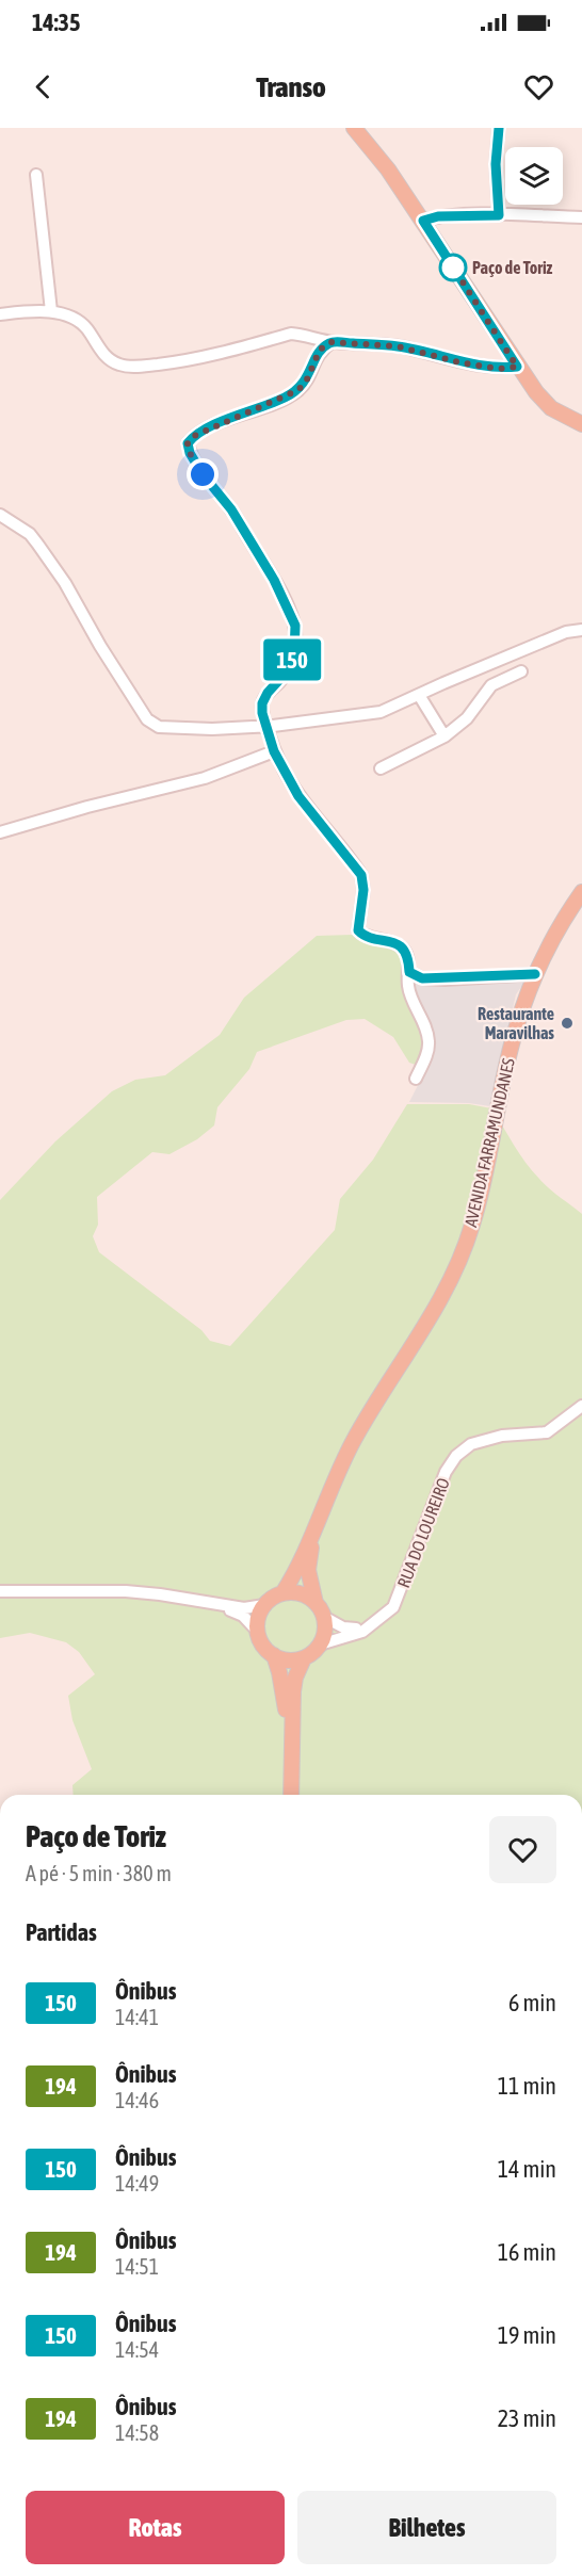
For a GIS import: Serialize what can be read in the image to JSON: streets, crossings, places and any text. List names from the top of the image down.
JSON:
{
  "streets": {
    "main road": ["AVENIDA FARRAMUNDANES"],
    "street": ["RUA DO LOUREIRO"]
  },
  "places": ["Paço de Toriz", "Restaurante Maravilhas"],
  "lines": ["bus line 150"],
  "page": {
    "status": "14:35",
    "header": "Transo",
    "on_map": "150",
    "heading": [
      ["Paço de Toriz", "A pé · 5 min · 380 m"],
      "Partidas"
    ],
    "list": [
      {
        "mark": "150",
        "name": "Ônibus",
        "note": "14:41",
        "value": "6 min"
      },
      {
        "mark": "194",
        "name": "Ônibus",
        "note": "14:46",
        "value": "11 min"
      },
      {
        "mark": "150",
        "name": "Ônibus",
        "note": "14:49",
        "value": "14 min"
      },
      {
        "mark": "194",
        "name": "Ônibus",
        "note": "14:51",
        "value": "16 min"
      },
      {
        "mark": "150",
        "name": "Ônibus",
        "note": "14:54",
        "value": "19 min"
      },
      {
        "mark": "194",
        "name": "Ônibus",
        "note": "14:58",
        "value": "23 min"
      }
    ],
    "buttons": ["Rotas", "Bilhetes"]
  }
}
